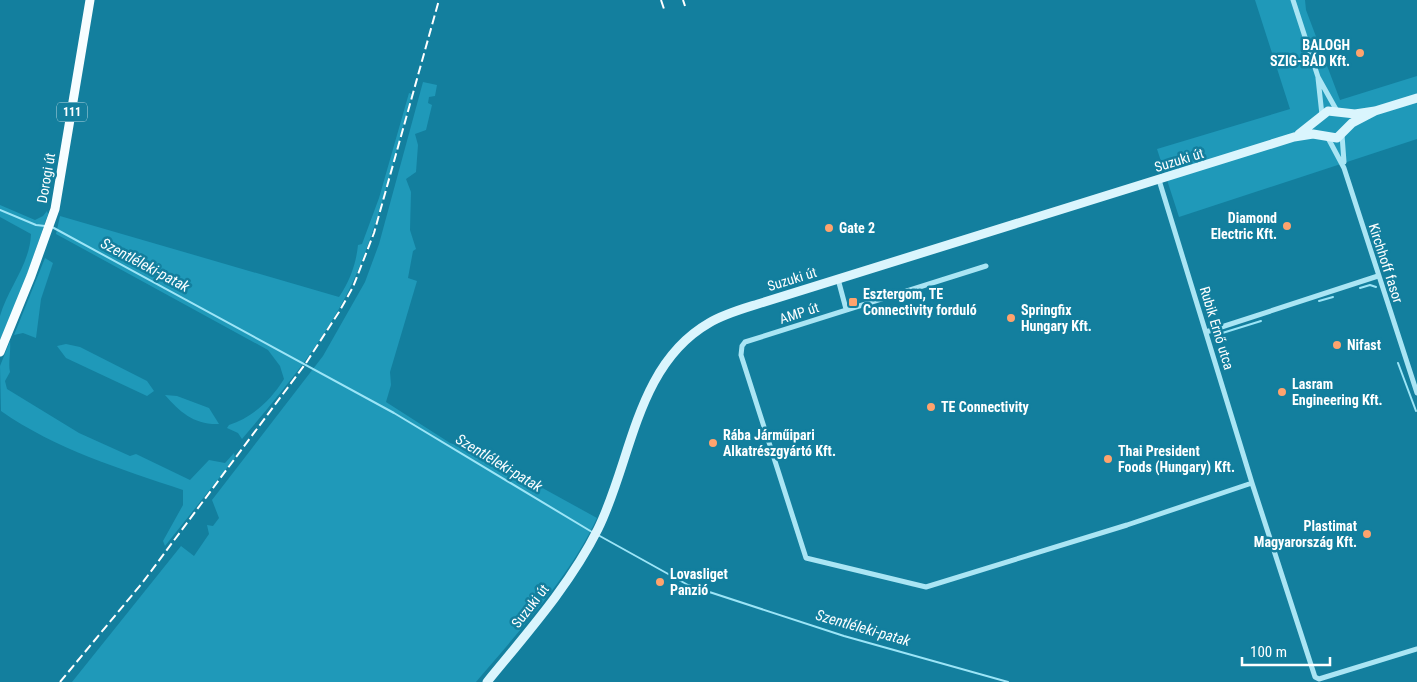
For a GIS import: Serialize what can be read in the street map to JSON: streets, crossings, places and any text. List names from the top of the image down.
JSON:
{
  "streets": {
    "main road": ["111", "Suzuki út", "Dorogi út"],
    "street": ["Kirchhoff fasor", "AMP út", "Rubik Ernő utca"]
  },
  "crossings": [
    ["Suzuki út", "Rubik Ernő utca"],
    ["AMP út", "Rubik Ernő utca"]
  ],
  "water": ["Szentléleki-patak"],
  "places": {
    "other": [
      "BALOGH SZIG-BÁD Kft.",
      "Diamond Electric Kft.",
      "Gate 2",
      "Springfix Hungary Kft.",
      "Nifast",
      "Lasram Engineering Kft.",
      "TE Connectivity",
      "Rába Járműipari Alkatrészgyártó Kft.",
      "Thai President Foods (Hungary) Kft.",
      "Plastimat Magyarország Kft.",
      "Lovasliget Panzió"
    ],
    "transit": ["Esztergom, TE Connectivity forduló"]
  },
  "scale_bar": "100 m"
}
